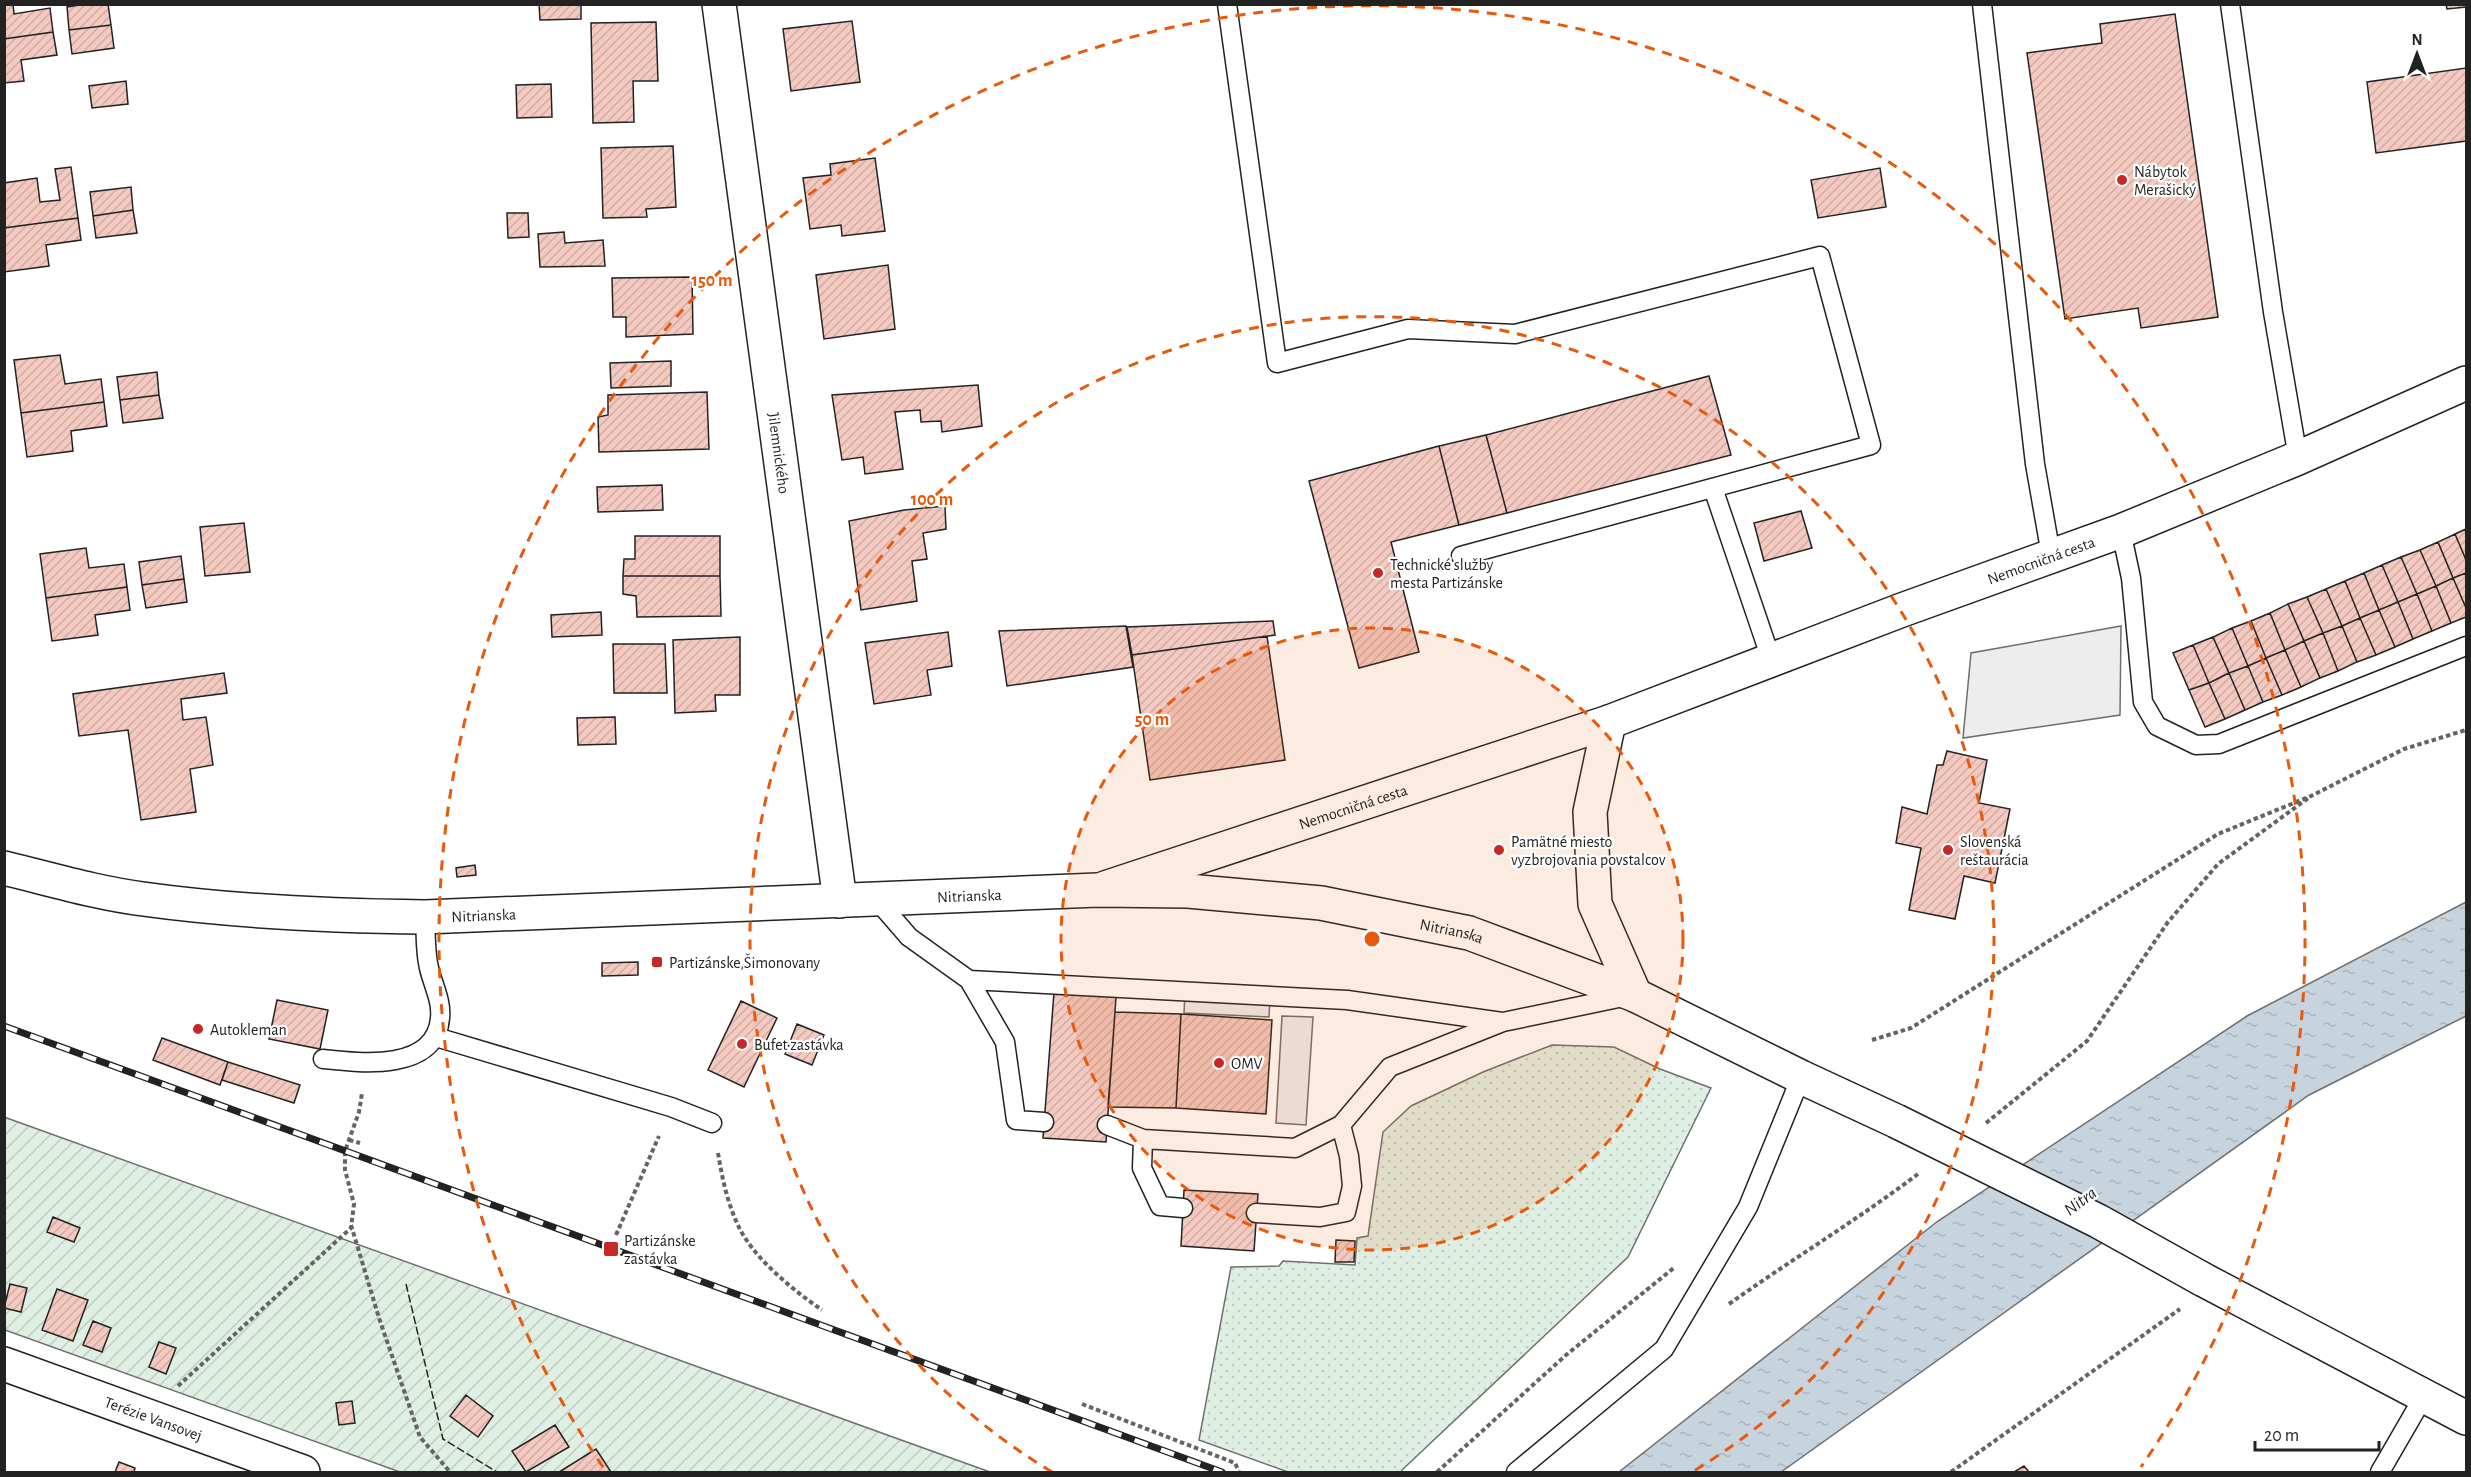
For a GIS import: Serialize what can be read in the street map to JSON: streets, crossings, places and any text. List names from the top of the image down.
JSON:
{
  "streets": {
    "street": [
      "Jilemnického",
      "Nemocničná cesta",
      "Nitrianska",
      "Terézie Vansovej"
    ]
  },
  "crossings": [
    ["Jilemnického", "Nitrianska"],
    ["Nemocničná cesta", "Nitrianska"]
  ],
  "water": ["Nitra"],
  "places": {
    "other": [
      "Nábytok Merašický",
      "Technické služby mesta Partizánske",
      "Pamätné miesto vyzbrojovania povstalcov",
      "Slovenská reštaurácia",
      "Autokleman",
      "Bufet zastávka",
      "OMV"
    ],
    "transit": ["Partizánske,Šimonovany", "Partizánske zastávka"]
  },
  "scale_bar": "20 m",
  "north": "top",
  "rings": ["150 m", "100 m", "50 m"]
}
